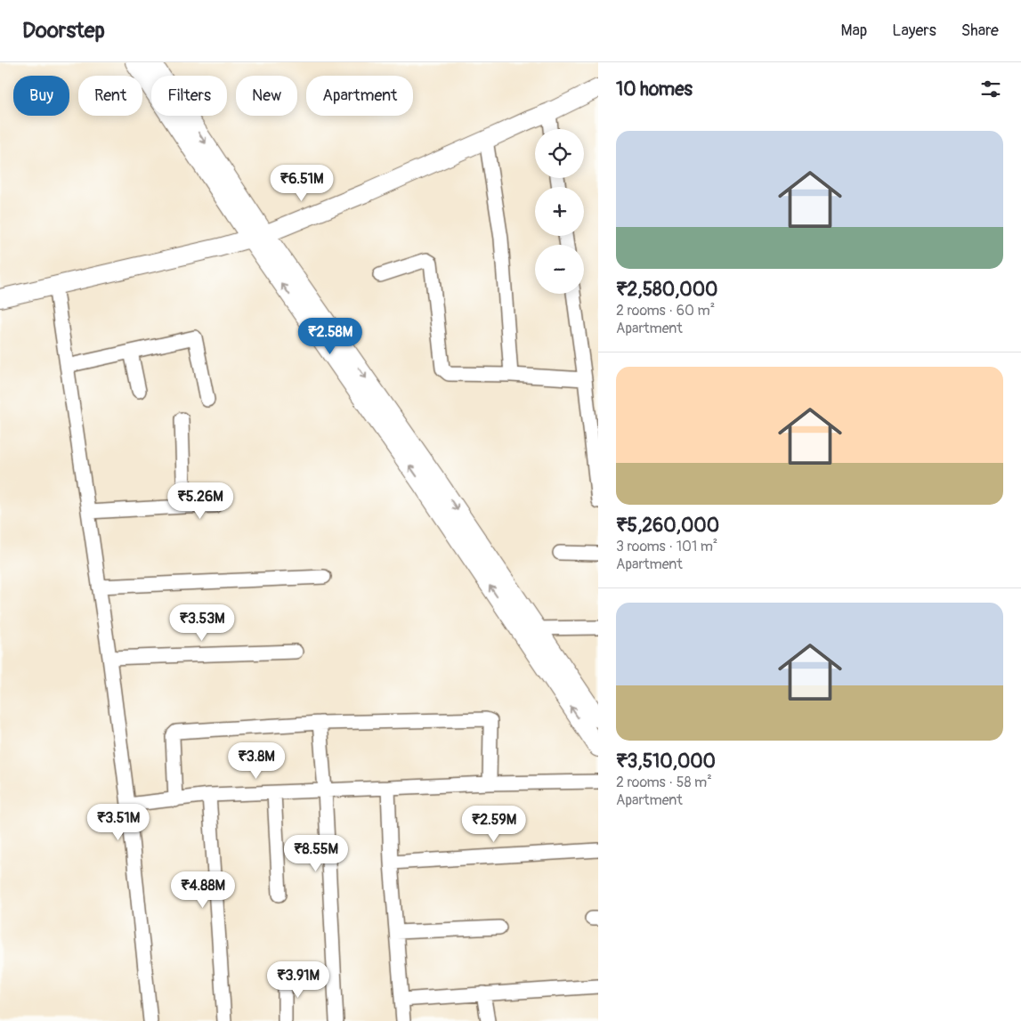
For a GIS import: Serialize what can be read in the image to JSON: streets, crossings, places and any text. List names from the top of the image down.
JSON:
{
  "page": {
    "header": "Doorstep",
    "nav": ["Map", "Layers", "Share"],
    "heading": "10 homes",
    "chip": [
      "Buy",
      "Rent",
      "Filters",
      "New",
      "Apartment"
    ],
    "list": [
      {
        "name": "₹2,580,000",
        "note": "2 rooms · 60 m² · Apartment"
      },
      {
        "name": "₹5,260,000",
        "note": "3 rooms · 101 m² · Apartment"
      },
      {
        "name": "₹3,510,000",
        "note": "2 rooms · 58 m² · Apartment"
      }
    ],
    "map_buttons": ["+", "−"],
    "price": [
      "₹6.51M",
      "₹2.58M",
      "₹5.26M",
      "₹3.53M",
      "₹3.8M",
      "₹3.51M",
      "₹2.59M",
      "₹8.55M",
      "₹4.88M",
      "₹3.91M"
    ]
  }
}
